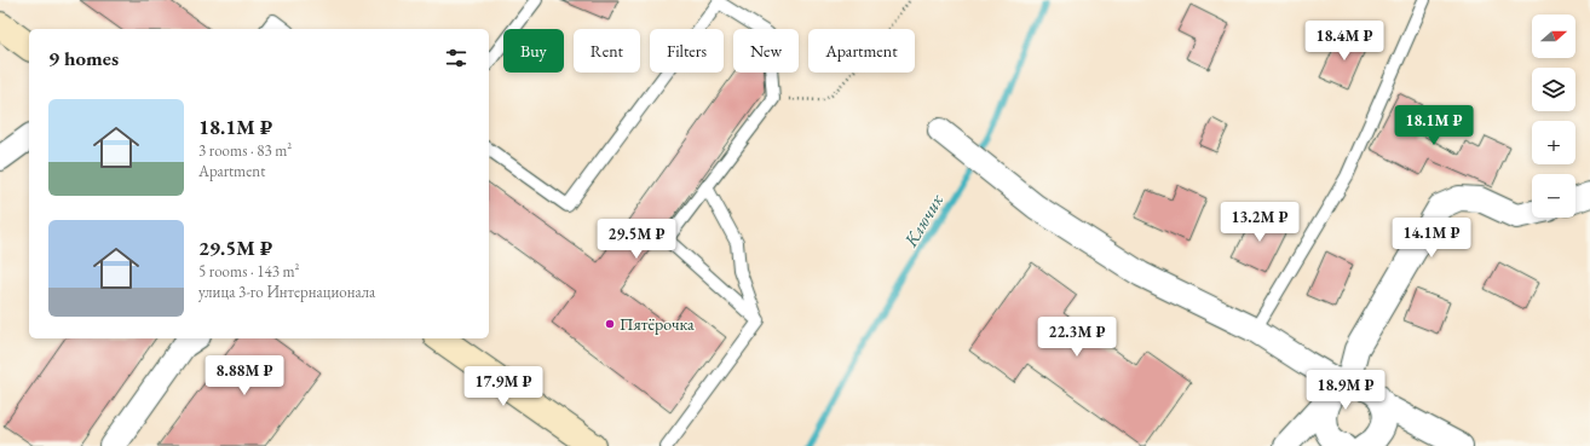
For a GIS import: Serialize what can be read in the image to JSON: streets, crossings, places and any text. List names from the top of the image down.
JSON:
{
  "water": ["Ключик"],
  "places": ["Пятёрочка"],
  "north": "right",
  "page": {
    "map_buttons": ["+", "−"],
    "price": [
      "18.4M ₽",
      "18.1M ₽",
      "13.2M ₽",
      "14.1M ₽",
      "29.5M ₽",
      "22.3M ₽",
      "8.88M ₽",
      "17.9M ₽",
      "18.9M ₽"
    ],
    "chip": [
      "Buy",
      "Rent",
      "Filters",
      "New",
      "Apartment"
    ],
    "heading": "9 homes",
    "list": [
      {
        "name": "18.1M ₽",
        "note": "3 rooms · 83 m² · Apartment"
      },
      {
        "name": "29.5M ₽",
        "note": "5 rooms · 143 m² · улица 3-го Интернационала"
      }
    ]
  }
}
